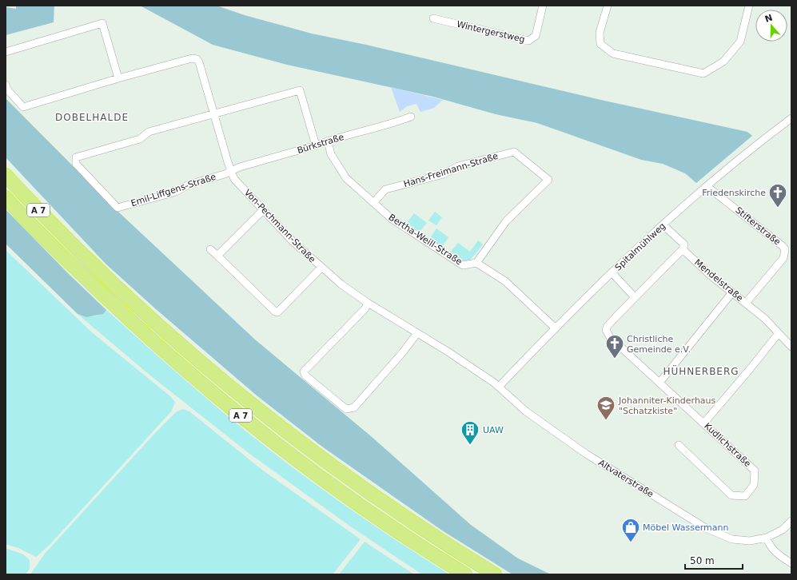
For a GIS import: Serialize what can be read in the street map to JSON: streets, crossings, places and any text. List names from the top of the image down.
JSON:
{
  "streets": {
    "highway": ["A 7"],
    "street": [
      "Wintergerstweg",
      "Bürkstraße",
      "Hans-Freimann-Straße",
      "Emil-Liffgens-Straße",
      "Von-Pechmann-Straße",
      "Stifterstraße",
      "Bertha-Weill-Straße",
      "Spitalmühlweg",
      "Mendelstraße",
      "Kudlichstraße",
      "Altvaterstraße"
    ]
  },
  "crossings": [
    ["Bürkstraße", "Emil-Liffgens-Straße"],
    ["Bürkstraße", "Von-Pechmann-Straße"],
    ["Bürkstraße", "Bertha-Weill-Straße"],
    ["Hans-Freimann-Straße", "Bertha-Weill-Straße"],
    ["Emil-Liffgens-Straße", "Von-Pechmann-Straße"],
    ["Von-Pechmann-Straße", "Spitalmühlweg"],
    ["Von-Pechmann-Straße", "Altvaterstraße"],
    ["Stifterstraße", "Spitalmühlweg"],
    ["Stifterstraße", "Mendelstraße"],
    ["Bertha-Weill-Straße", "Spitalmühlweg"],
    ["Spitalmühlweg", "Mendelstraße"],
    ["Spitalmühlweg", "Altvaterstraße"]
  ],
  "districts": ["DOBELHALDE", "HÜHNERBERG"],
  "places": {
    "church": ["Friedenskirche", "Christliche Gemeinde e.V."],
    "school or university": ["Johanniter-Kinderhaus \"Schatzkiste\""],
    "building": ["UAW"],
    "shop": ["Möbel Wassermann"]
  },
  "scale_bar": "50 m",
  "north": "top"
}
